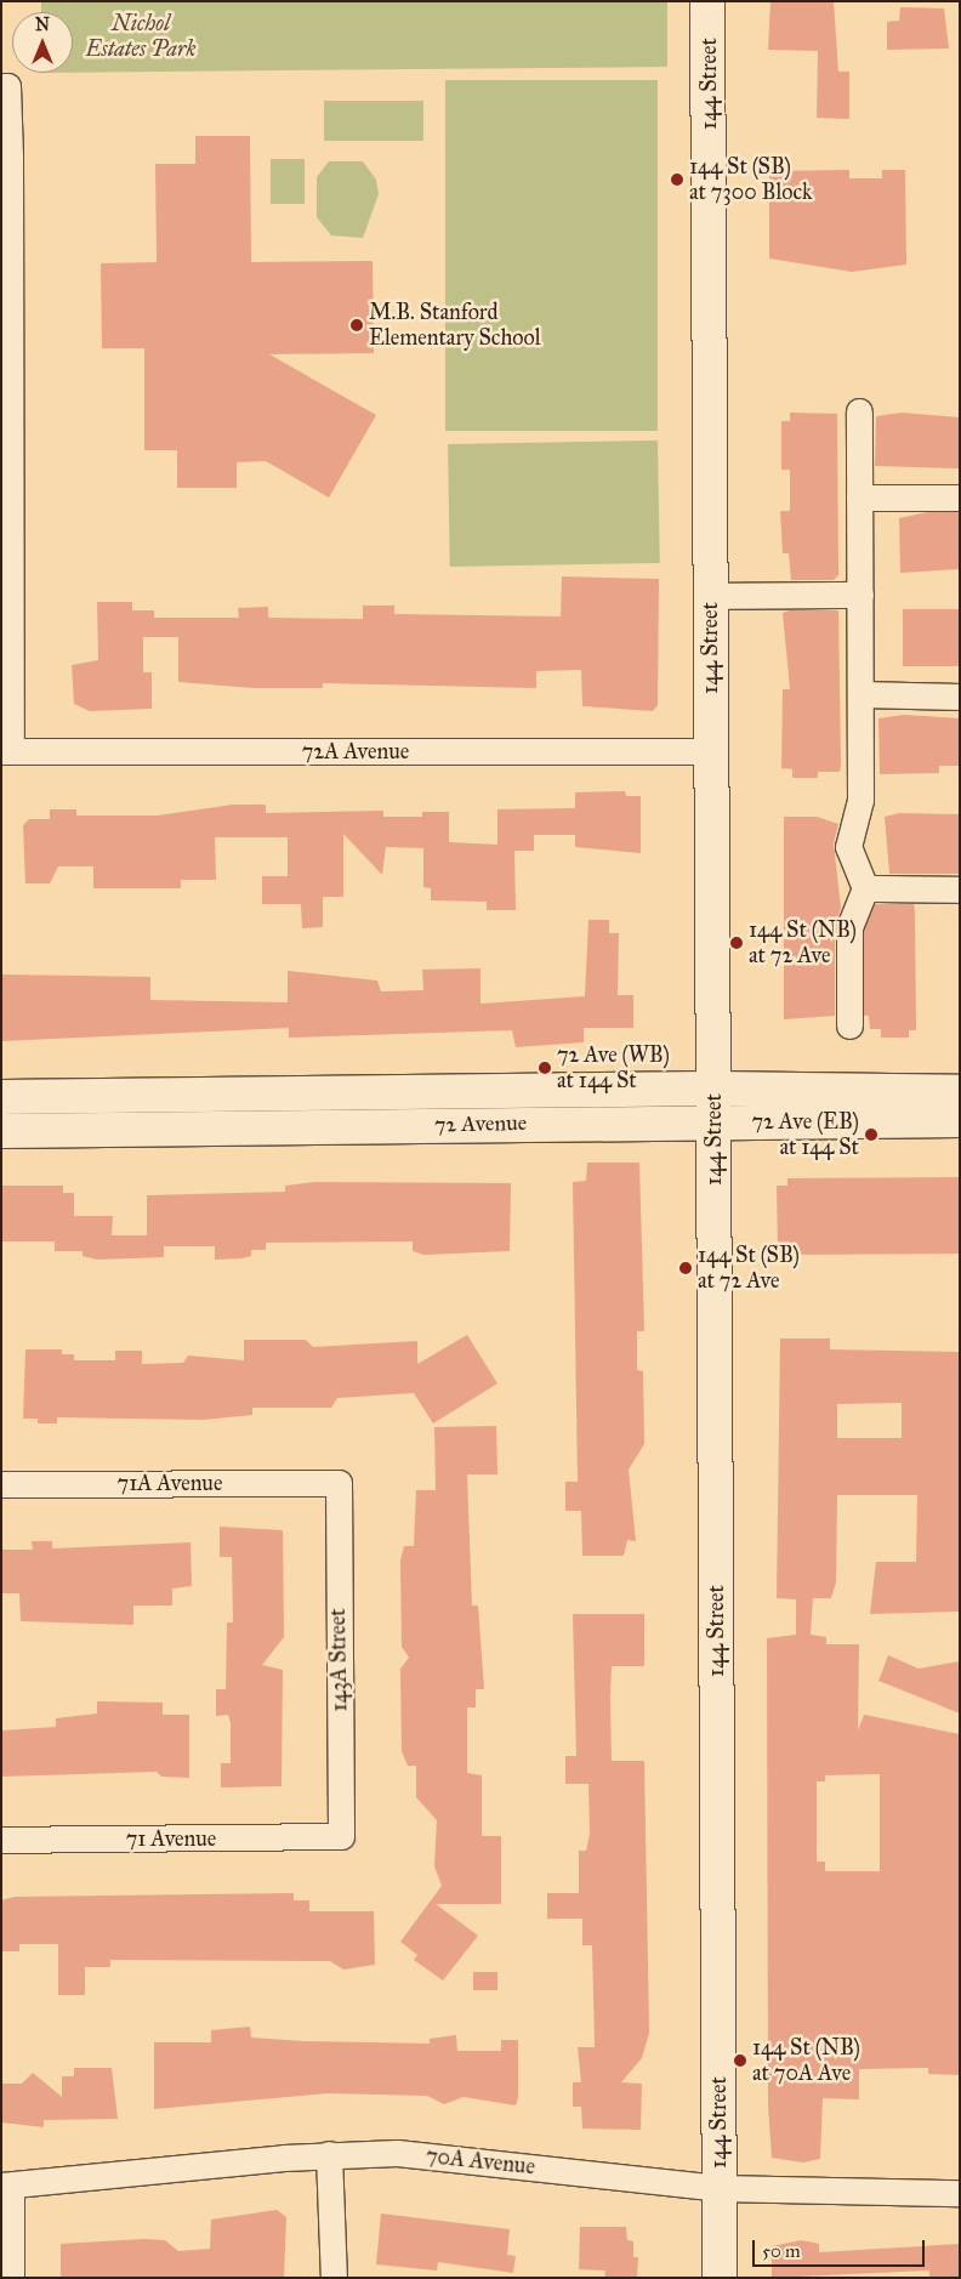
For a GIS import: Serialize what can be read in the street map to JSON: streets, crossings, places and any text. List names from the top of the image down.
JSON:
{
  "streets": {
    "main road": ["144 Street", "72 Avenue"],
    "street": [
      "72A Avenue",
      "71A Avenue",
      "143A Street",
      "71 Avenue",
      "70A Avenue"
    ]
  },
  "crossings": [
    ["144 Street", "72A Avenue"],
    ["144 Street", "72 Avenue"],
    ["144 Street", "70A Avenue"],
    ["71A Avenue", "143A Street"],
    ["143A Street", "71 Avenue"]
  ],
  "parks": ["Nichol Estates Park"],
  "places": [
    "144 St (SB) at 7300 Block",
    "M.B. Stanford Elementary School",
    "144 St (NB) at 72 Ave",
    "72 Ave (WB) at 144 St",
    "72 Ave (EB) at 144 St",
    "144 St (SB) at 72 Ave",
    "144 St (NB) at 70A Ave"
  ],
  "scale_bar": "50 m",
  "north": "top"
}
